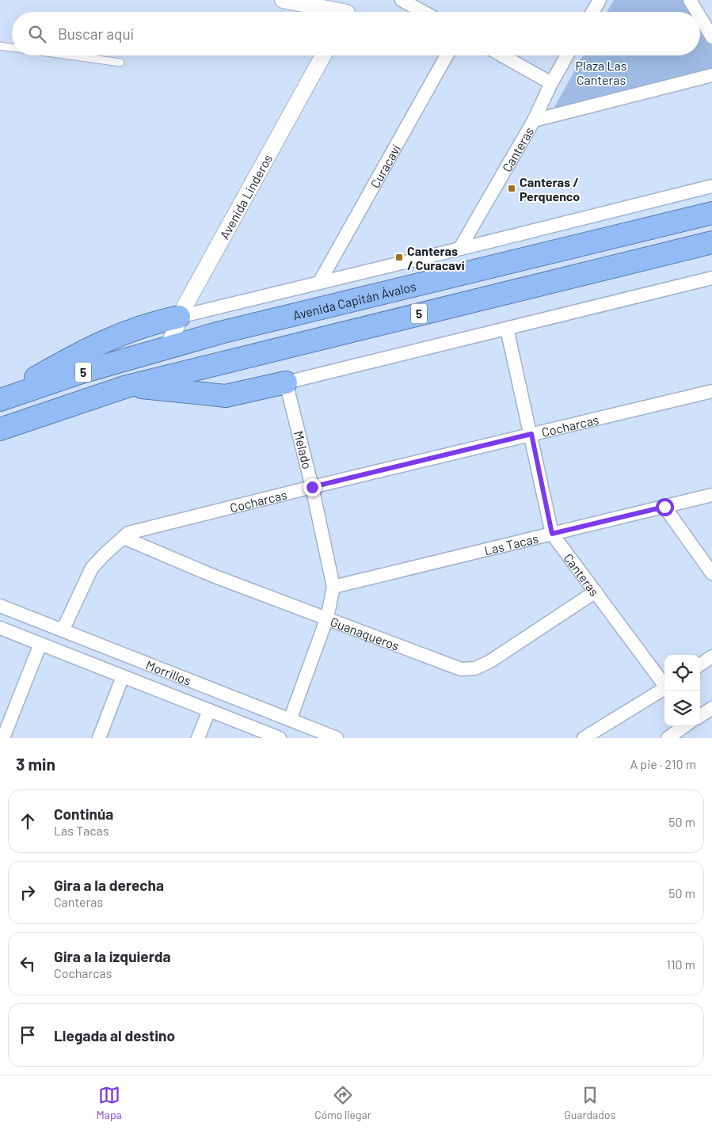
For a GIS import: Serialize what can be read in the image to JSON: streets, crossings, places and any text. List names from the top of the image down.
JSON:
{
  "streets": {
    "highway": ["Avenida Capitán Ávalos", "5"],
    "street": [
      "Canteras",
      "Curacaví",
      "Avenida Linderos",
      "Cocharcas",
      "Melado",
      "Las Tacas",
      "Guanaqueros",
      "Morrillos"
    ]
  },
  "crossings": [
    ["Canteras", "Avenida Capitán Ávalos"],
    ["Canteras", "Cocharcas"],
    ["Canteras", "Las Tacas"],
    ["Canteras", "Guanaqueros"],
    ["Curacaví", "Avenida Capitán Ávalos"],
    ["Avenida Linderos", "Avenida Capitán Ávalos"],
    ["Cocharcas", "Melado"],
    ["Cocharcas", "Guanaqueros"],
    ["Cocharcas", "Morrillos"],
    ["Melado", "Las Tacas"]
  ],
  "parks": ["Plaza Las Canteras"],
  "places": {
    "transit": ["Canteras / Perquenco", "Canteras / Curacaví"]
  },
  "page": {
    "search": "Buscar aquí",
    "heading": ["3 min", "A pie · 210 m"],
    "list": [
      ["Continúa", "Las Tacas", "50 m"],
      ["Gira a la derecha", "Canteras", "50 m"],
      ["Gira a la izquierda", "Cocharcas", "110 m"],
      "Llegada al destino"
    ],
    "nav": ["Mapa", "Cómo llegar", "Guardados"]
  }
}
